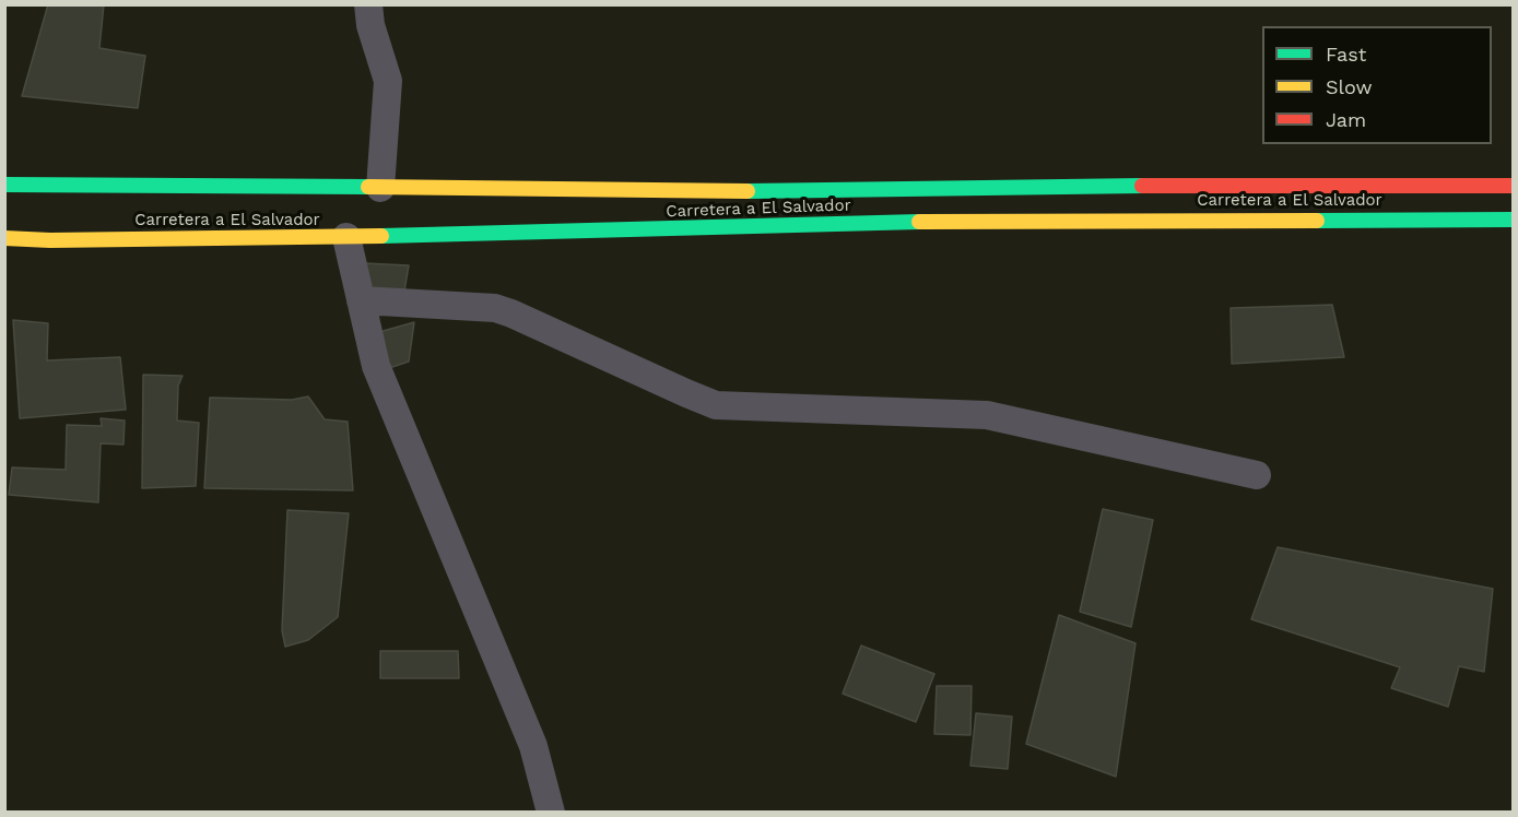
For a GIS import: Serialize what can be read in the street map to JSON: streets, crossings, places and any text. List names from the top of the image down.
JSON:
{
  "streets": {
    "highway": ["Carretera a El Salvador"]
  },
  "legend": ["Fast", "Slow", "Jam"]
}
